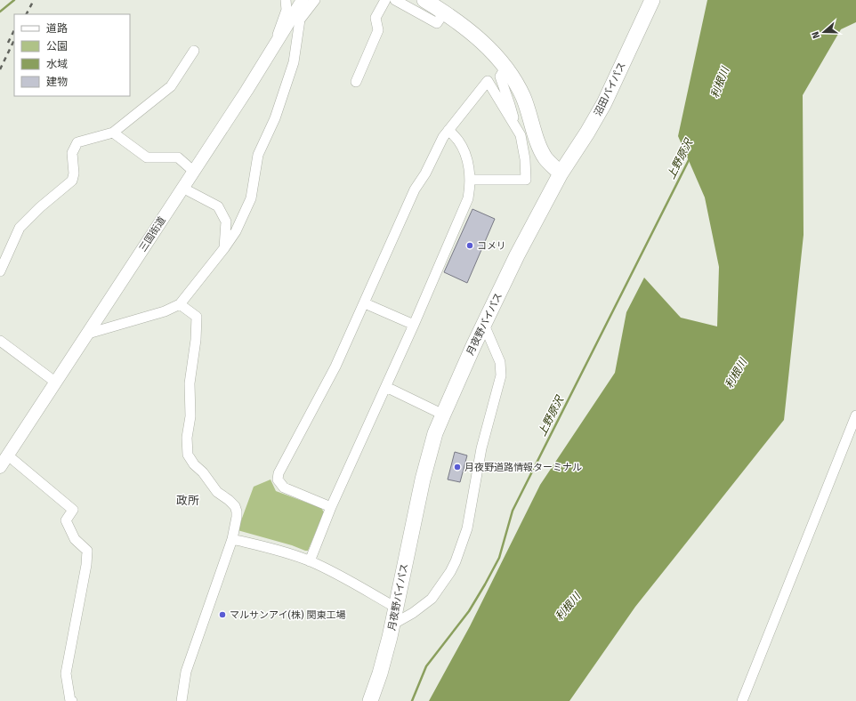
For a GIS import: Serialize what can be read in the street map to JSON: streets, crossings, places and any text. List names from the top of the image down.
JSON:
{
  "streets": {
    "highway": ["沼田バイパス", "月夜野バイパス"],
    "main road": ["三国街道"]
  },
  "crossings": [
    ["沼田バイパス", "月夜野バイパス"]
  ],
  "districts": ["政所"],
  "water": ["利根川", "上野原沢"],
  "places": ["コメリ", "月夜野道路情報ターミナル", "マルサンアイ(株) 関東工場"],
  "legend": [
    "道路",
    "公園",
    "水域",
    "建物"
  ],
  "north": "left"
}
